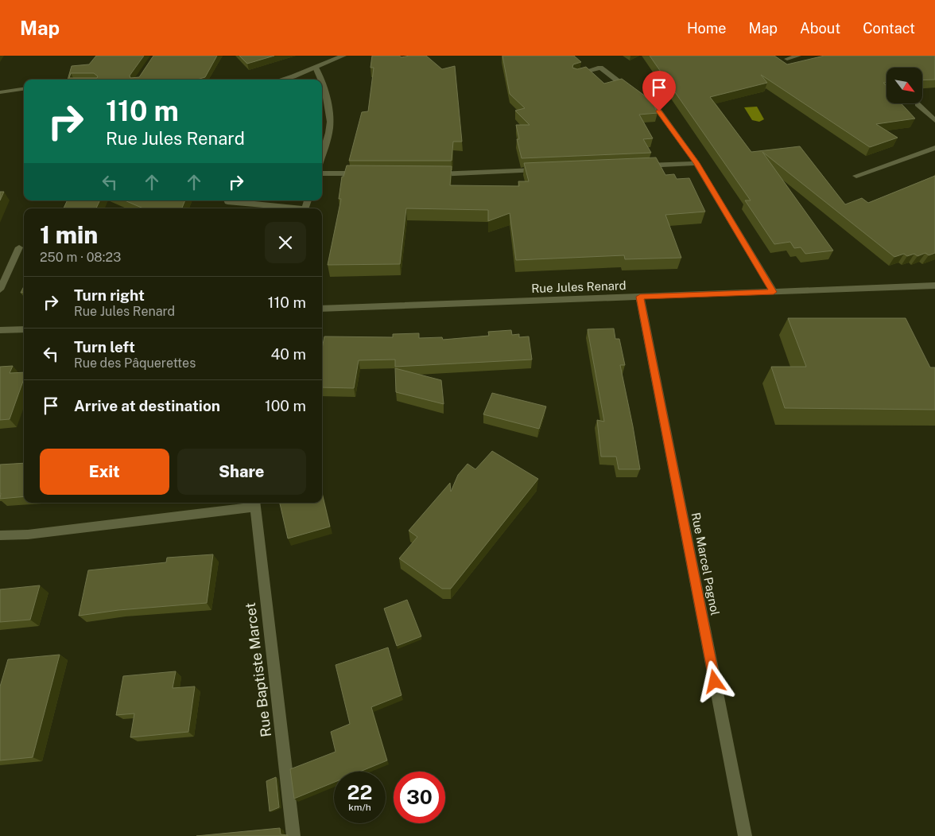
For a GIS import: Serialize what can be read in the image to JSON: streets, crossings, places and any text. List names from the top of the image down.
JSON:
{
  "streets": {
    "street": ["Rue Jules Renard", "Rue Marcel Pagnol", "Rue Baptiste Marcet"]
  },
  "crossings": [
    ["Rue Jules Renard", "Rue Marcel Pagnol"]
  ],
  "north": "bottom right",
  "page": {
    "header": "Map",
    "nav": [
      "Home",
      "Map",
      "About",
      "Contact"
    ],
    "turn": ["110 m", "Rue Jules Renard"],
    "heading": ["1 min", "250 m · 08:23"],
    "list": [
      {
        "name": "Turn right",
        "note": "Rue Jules Renard",
        "value": "110 m"
      },
      {
        "name": "Turn left",
        "note": "Rue des Pâquerettes",
        "value": "40 m"
      },
      {
        "name": "Arrive at destination",
        "value": "100 m"
      }
    ],
    "buttons": ["Exit", "Share"],
    "speed": "22 km/h",
    "limit": "30"
  }
}
